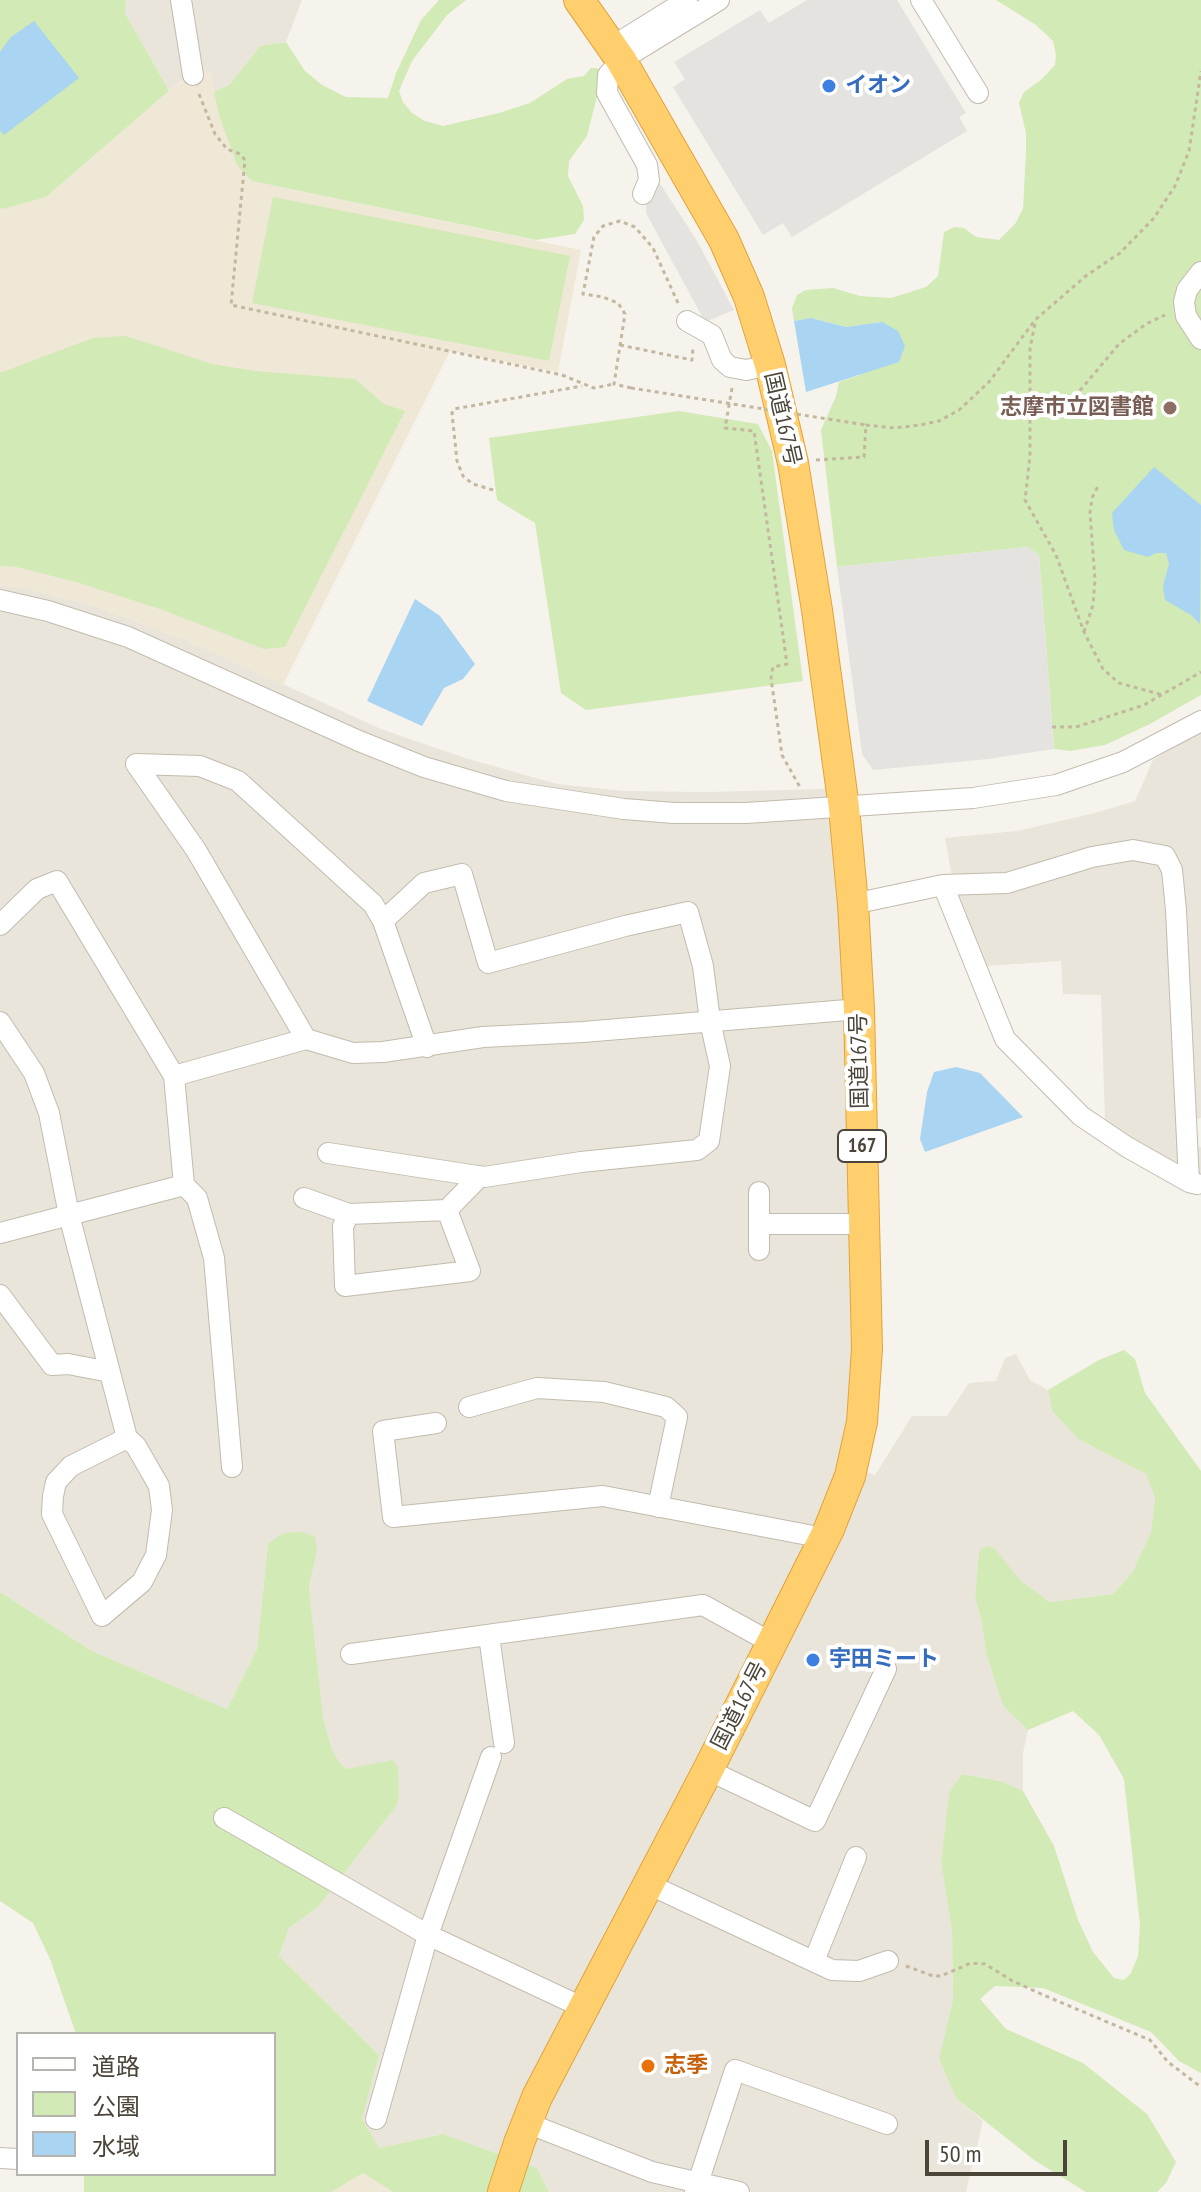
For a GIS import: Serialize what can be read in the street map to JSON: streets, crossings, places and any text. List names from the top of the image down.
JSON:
{
  "streets": {
    "highway": ["国道167号", "167"]
  },
  "places": [
    "イオン",
    "志摩市立図書館",
    "宇田ミート",
    "志季"
  ],
  "legend": ["道路", "公園", "水域"],
  "scale_bar": "50 m"
}
